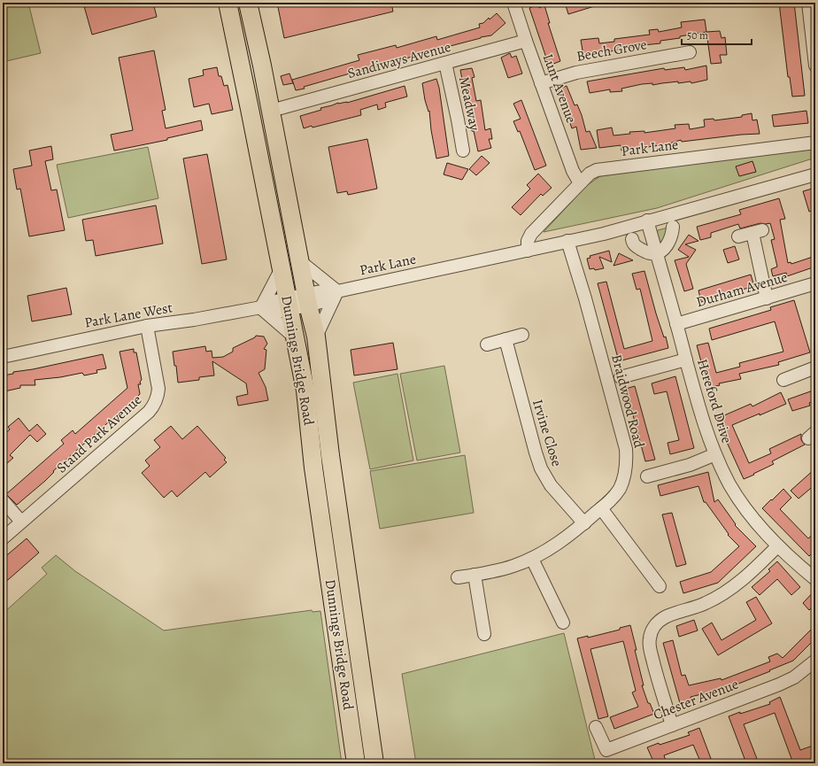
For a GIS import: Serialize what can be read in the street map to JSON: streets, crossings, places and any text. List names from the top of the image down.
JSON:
{
  "streets": {
    "highway": ["Dunnings Bridge Road"],
    "street": [
      "Beech Grove",
      "Sandiways Avenue",
      "Lunt Avenue",
      "Meadway",
      "Park Lane",
      "Durham Avenue",
      "Park Lane West",
      "Braidwood Road",
      "Hereford Drive",
      "Irvine Close",
      "Stand Park Avenue",
      "Chester Avenue"
    ]
  },
  "crossings": [
    ["Beech Grove", "Lunt Avenue"],
    ["Sandiways Avenue", "Lunt Avenue"],
    ["Sandiways Avenue", "Meadway"],
    ["Lunt Avenue", "Park Lane"],
    ["Park Lane", "Park Lane West"],
    ["Park Lane", "Dunnings Bridge Road"],
    ["Park Lane", "Braidwood Road"],
    ["Park Lane", "Hereford Drive"],
    ["Durham Avenue", "Hereford Drive"],
    ["Park Lane West", "Dunnings Bridge Road"],
    ["Park Lane West", "Stand Park Avenue"],
    ["Braidwood Road", "Irvine Close"]
  ],
  "scale_bar": "50 m"
}
